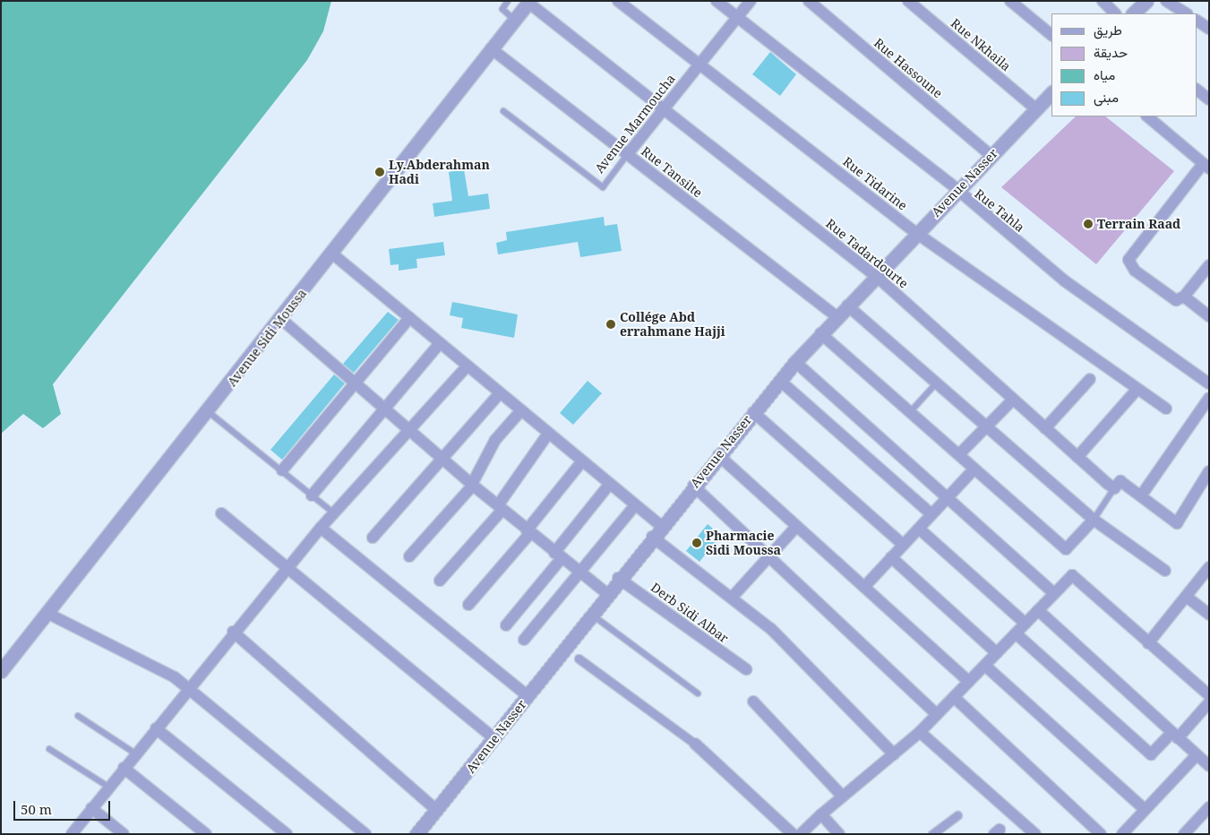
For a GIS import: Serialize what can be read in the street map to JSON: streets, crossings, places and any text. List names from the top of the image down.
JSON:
{
  "streets": {
    "street": [
      "Rue Nkhaila",
      "Rue Hassoune",
      "Avenue Marmoucha",
      "Rue Tansilte",
      "Avenue Nasser",
      "Rue Tidarine",
      "Rue Tahla",
      "Rue Tadardourte",
      "Avenue Sidi Moussa",
      "Derb Sidi Albar"
    ]
  },
  "crossings": [
    ["Rue Nkhaila", "Avenue Nasser"],
    ["Rue Hassoune", "Avenue Nasser"],
    ["Avenue Marmoucha", "Rue Tansilte"],
    ["Avenue Marmoucha", "Rue Tidarine"],
    ["Avenue Marmoucha", "Rue Tahla"],
    ["Avenue Marmoucha", "Rue Tadardourte"],
    ["Rue Tansilte", "Avenue Nasser"],
    ["Rue Tansilte", "Avenue Sidi Moussa"],
    ["Avenue Nasser", "Rue Tidarine"],
    ["Avenue Nasser", "Rue Tahla"],
    ["Avenue Nasser", "Rue Tadardourte"],
    ["Avenue Nasser", "Derb Sidi Albar"],
    ["Rue Tadardourte", "Avenue Sidi Moussa"]
  ],
  "places": [
    "Ly.Abderahman Hadi",
    "Terrain Raad",
    "Collége Abd errahmane Hajji",
    "Pharmacie Sidi Moussa"
  ],
  "legend": [
    "طريق",
    "حديقة",
    "مياه",
    "مبنى"
  ],
  "scale_bar": "50 m"
}
